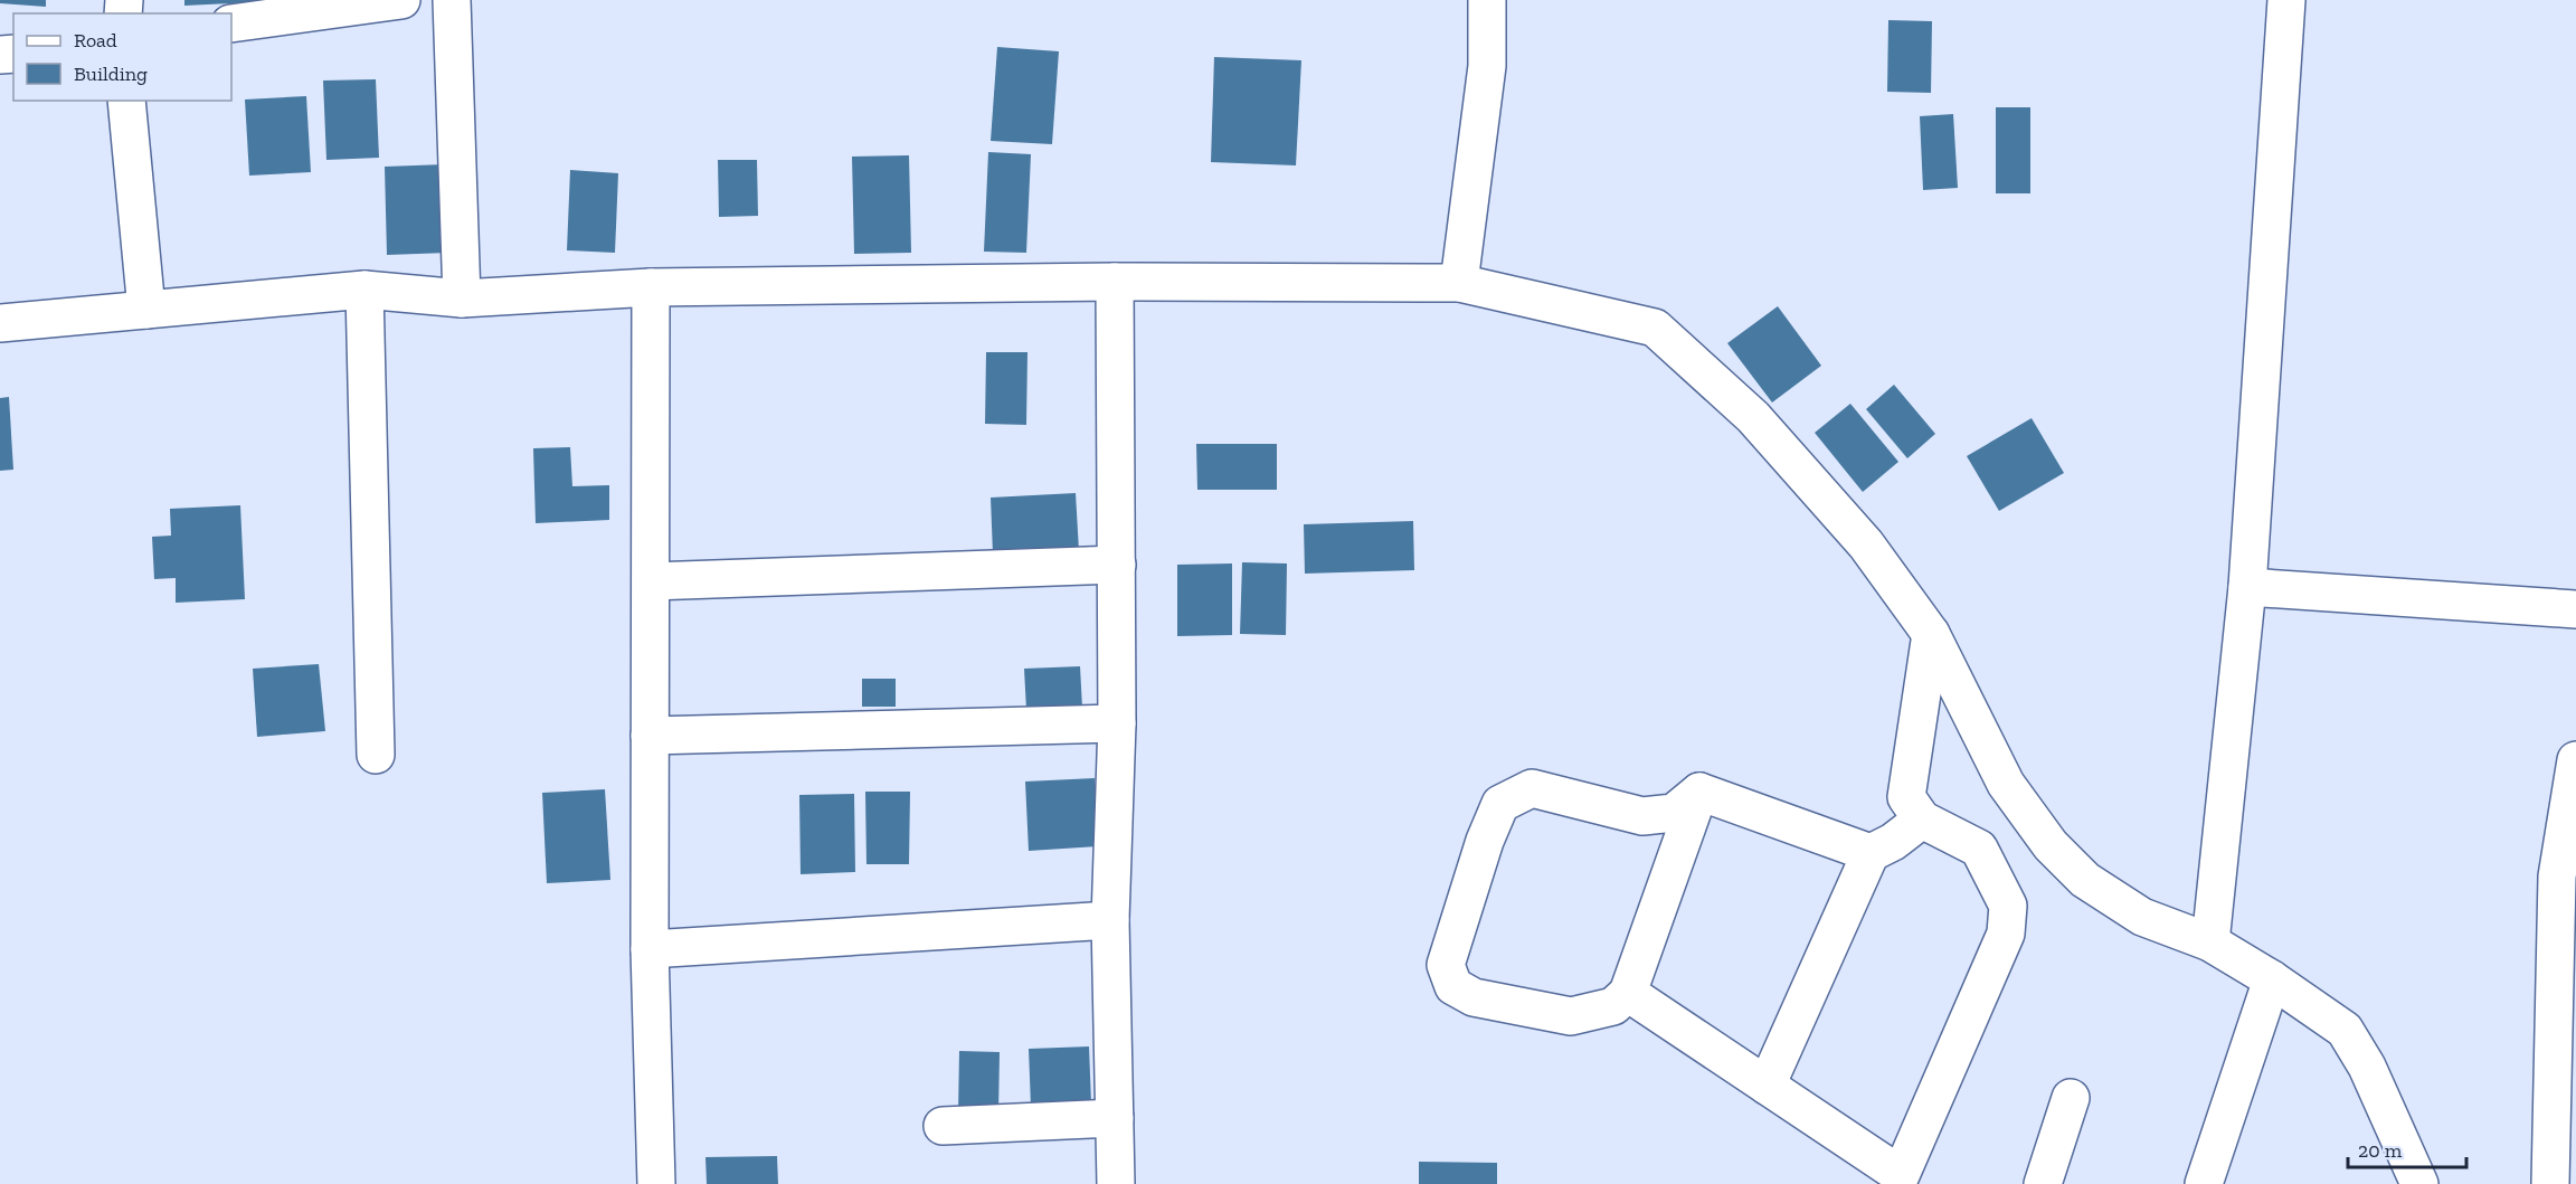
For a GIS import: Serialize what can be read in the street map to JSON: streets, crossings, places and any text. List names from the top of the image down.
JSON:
{
  "legend": ["Road", "Building"],
  "scale_bar": "20 m"
}
